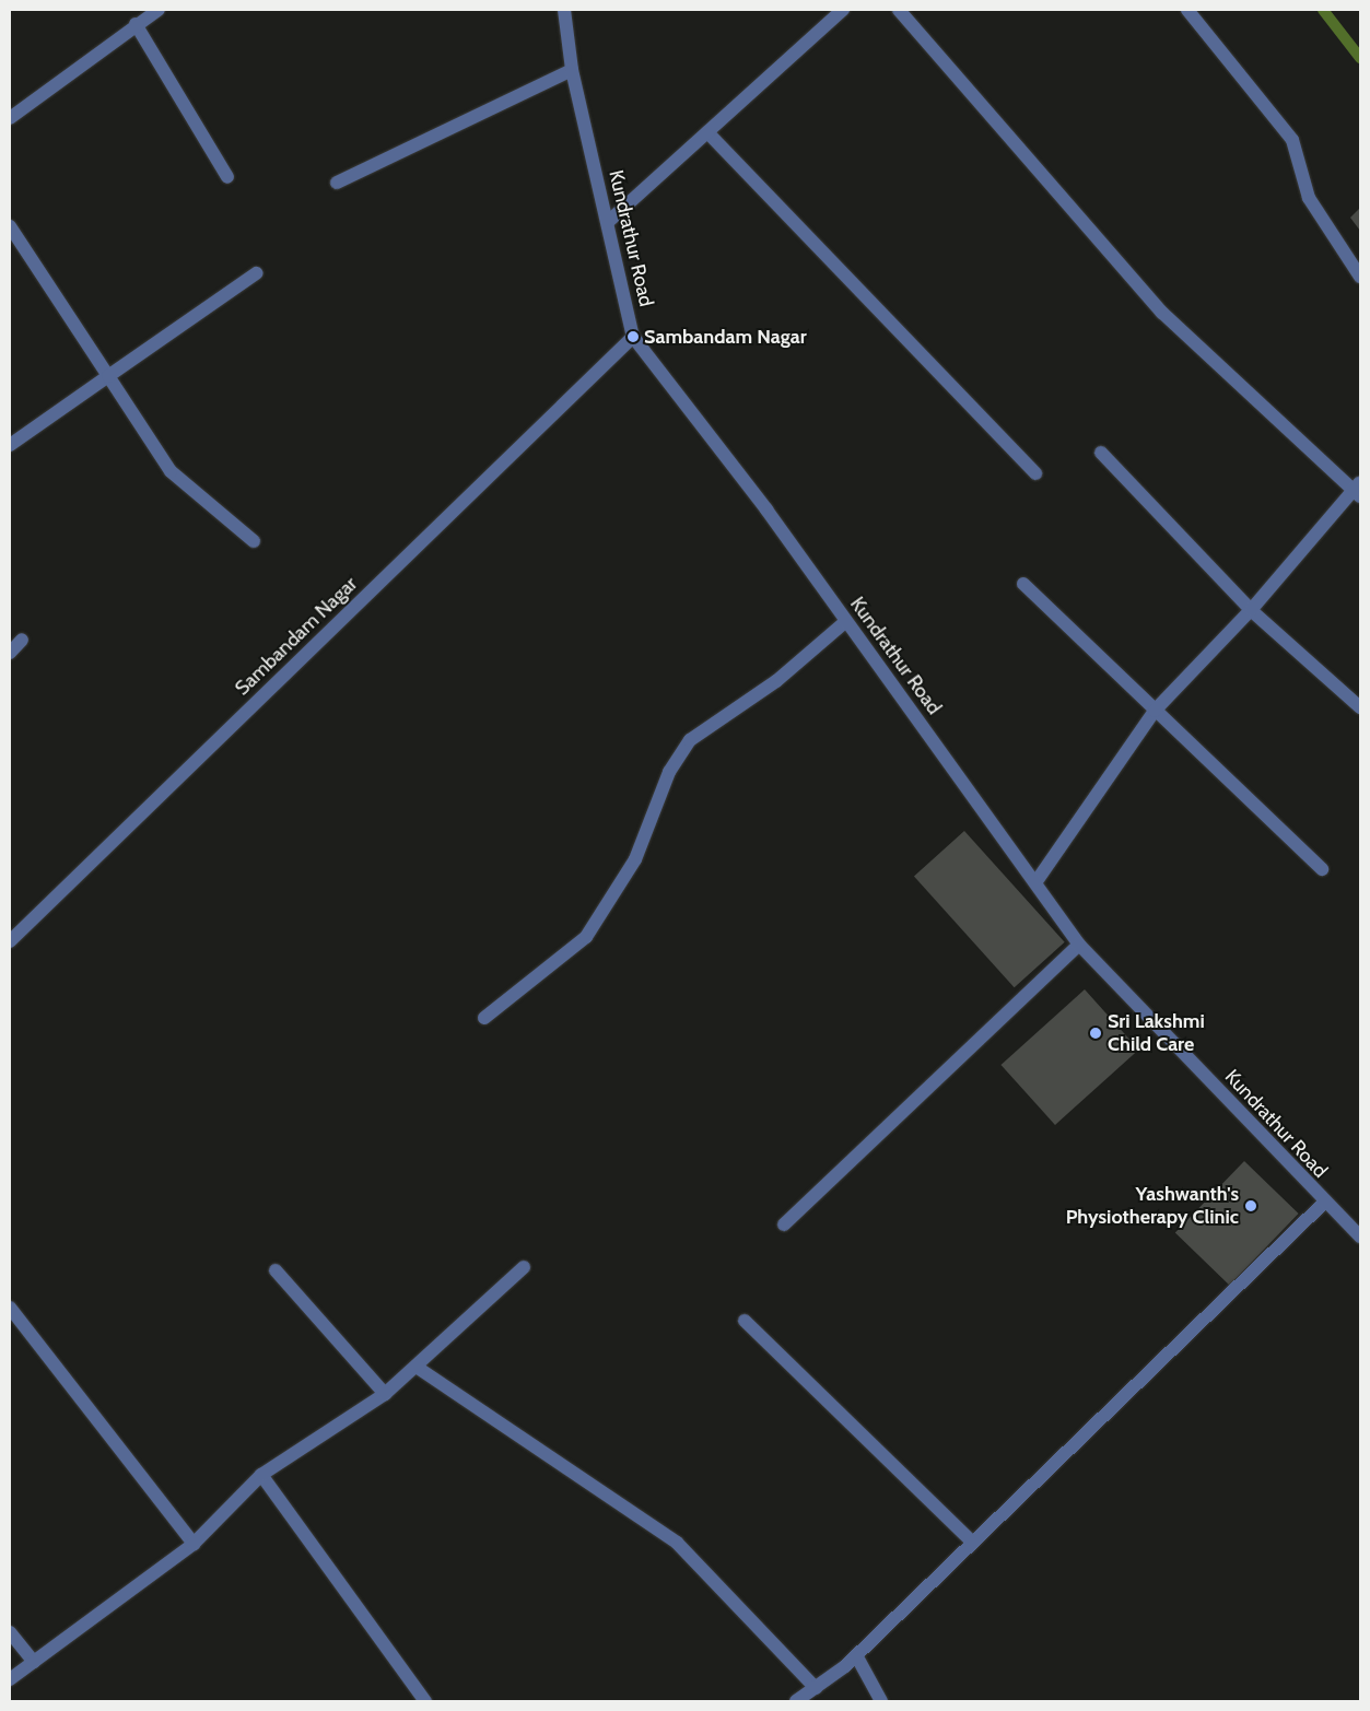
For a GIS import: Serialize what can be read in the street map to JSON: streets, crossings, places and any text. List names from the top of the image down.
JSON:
{
  "streets": {
    "street": ["Kundrathur Road", "Sambandam Nagar"]
  },
  "crossings": [
    ["Kundrathur Road", "Sambandam Nagar"]
  ],
  "places": ["Sambandam Nagar", "Sri Lakshmi Child Care", "Yashwanth's Physiotherapy Clinic"]
}
